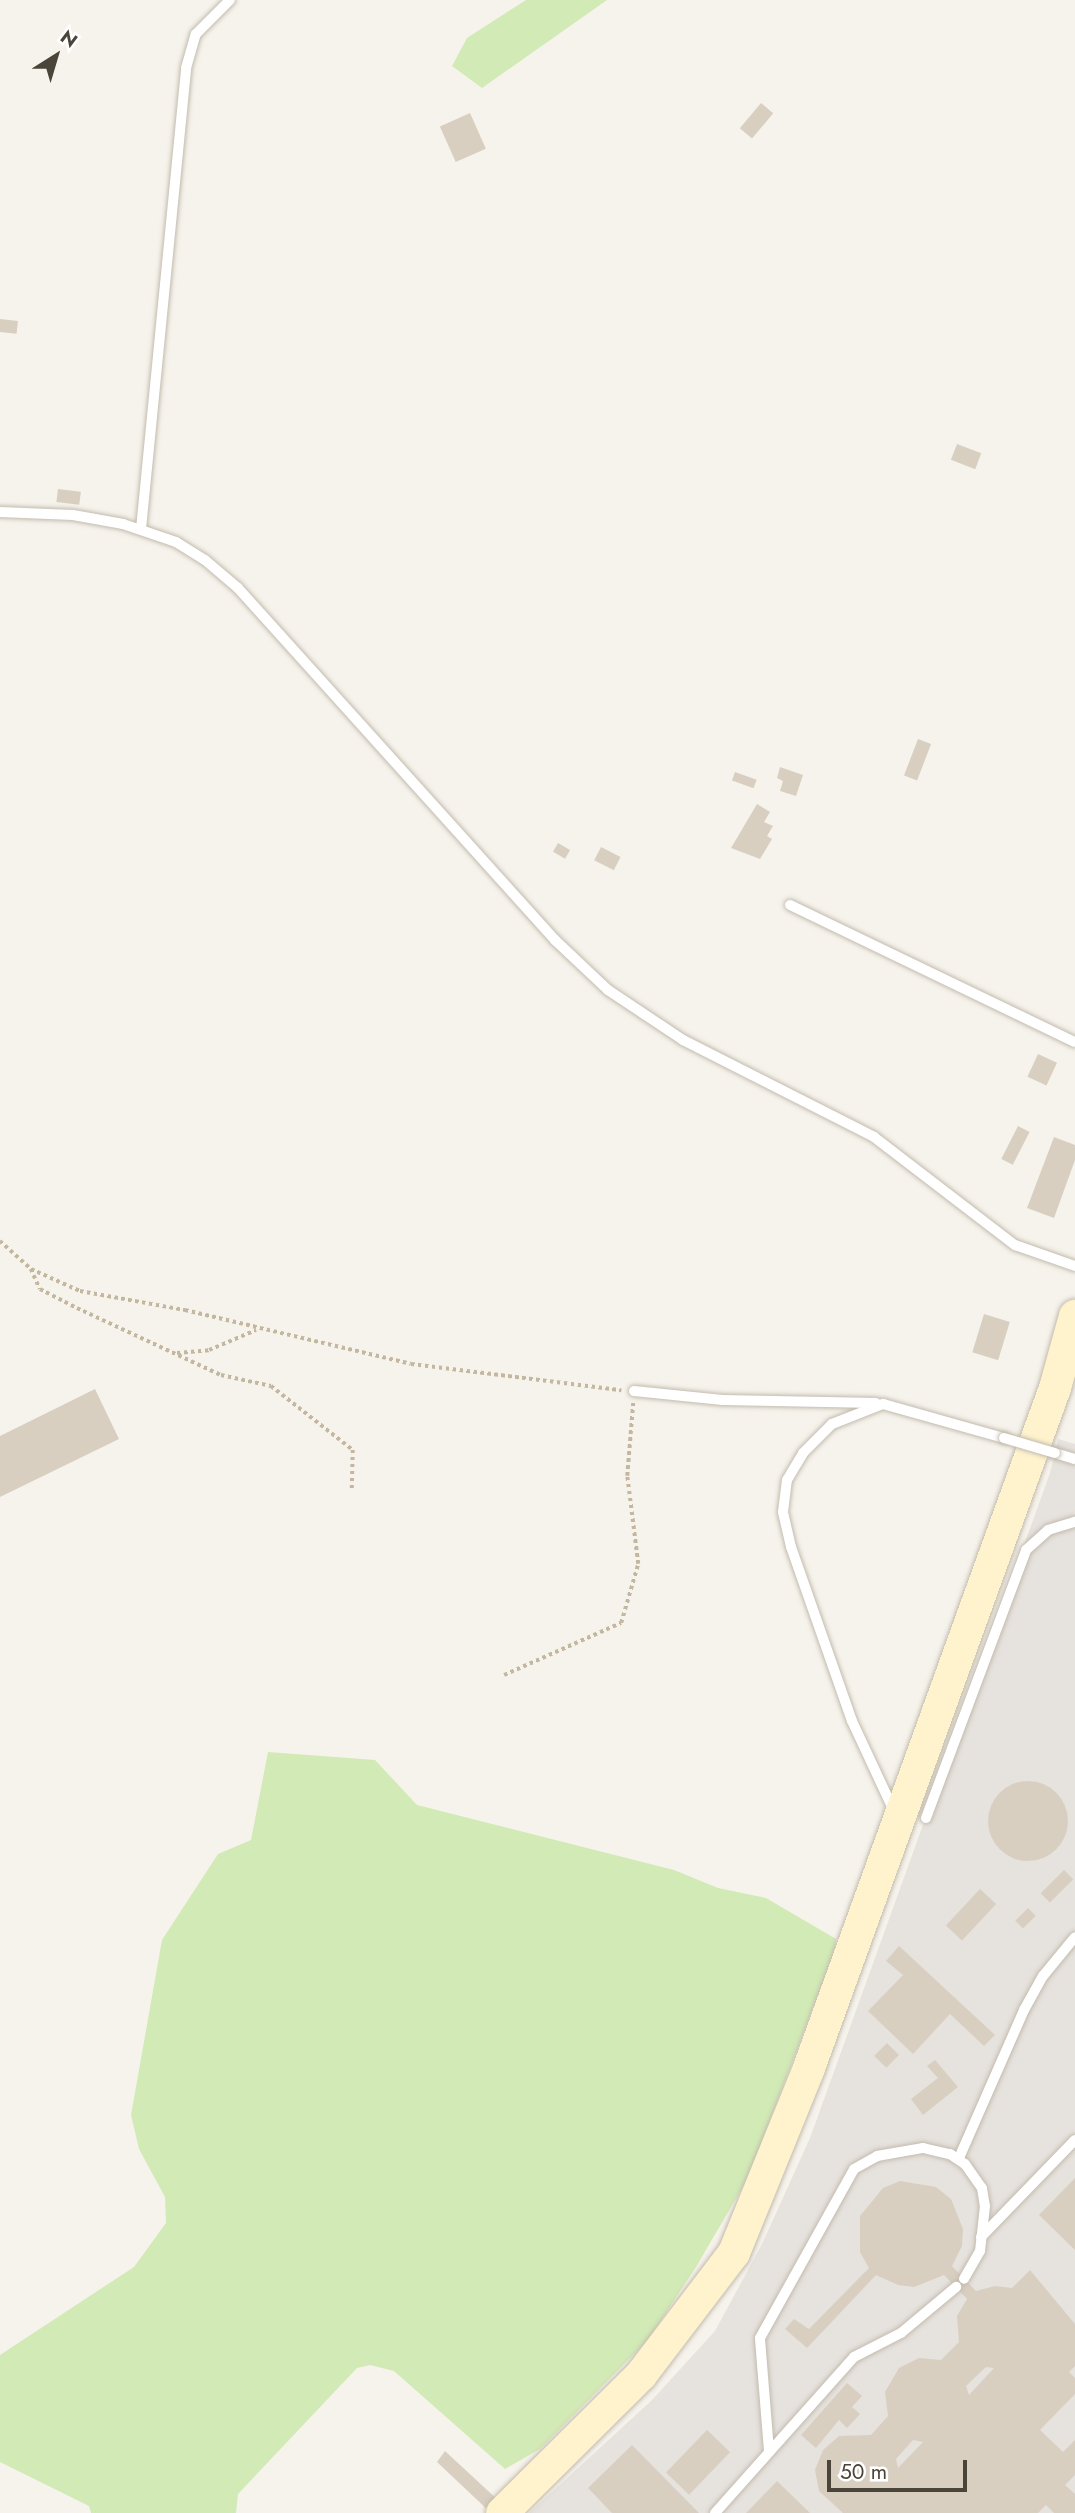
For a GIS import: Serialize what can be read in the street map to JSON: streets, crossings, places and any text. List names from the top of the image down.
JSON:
{
  "scale_bar": "50 m",
  "north": "top right"
}
